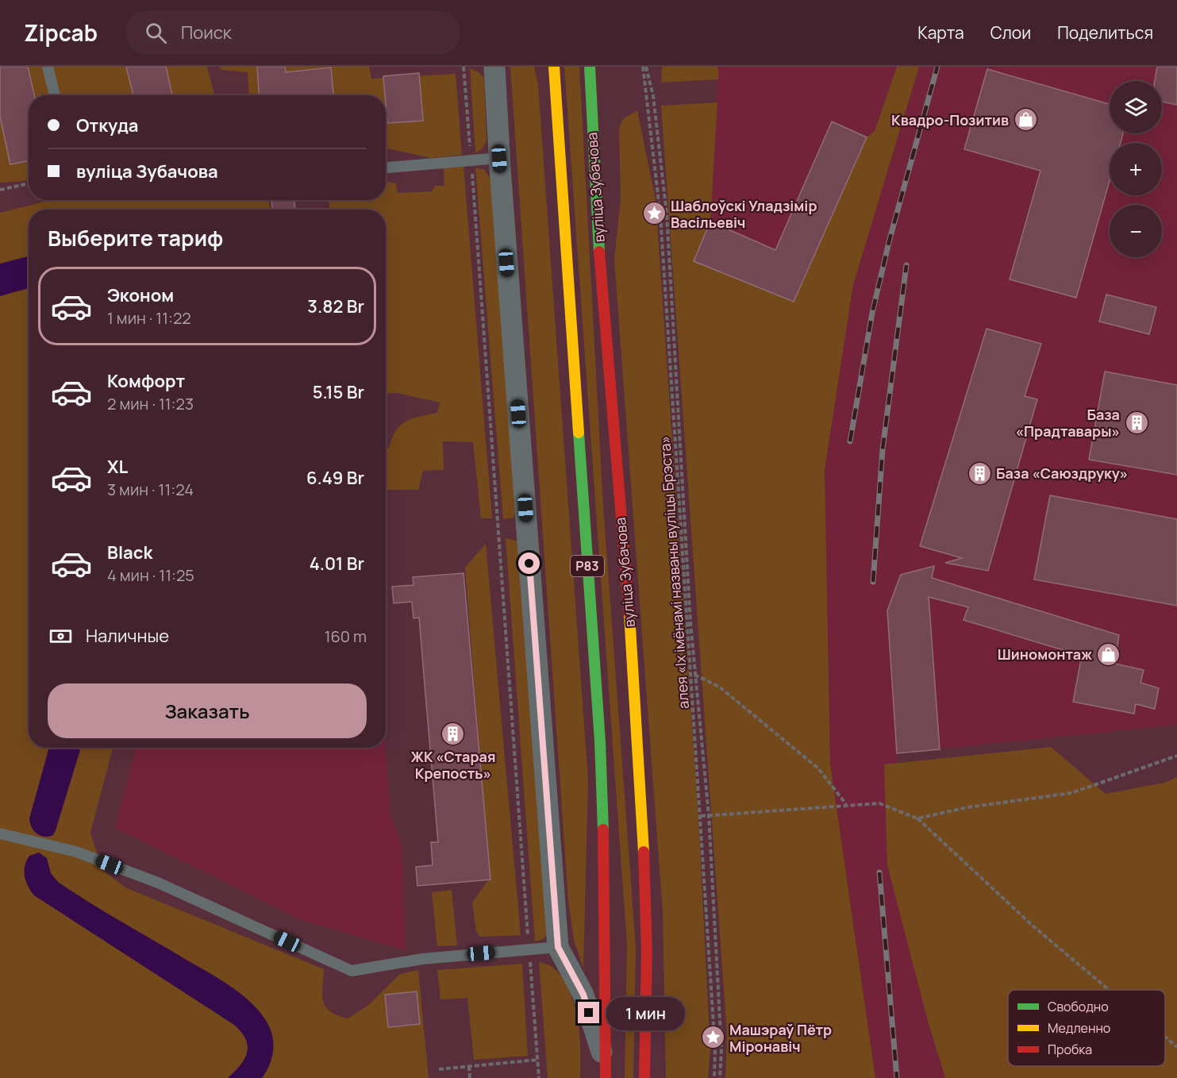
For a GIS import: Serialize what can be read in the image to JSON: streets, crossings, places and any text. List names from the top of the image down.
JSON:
{
  "streets": {
    "highway": ["вуліца Зубачова", "Р83"],
    "path": ["алея «Іх імёнамі названы вуліцы Брэста»"]
  },
  "places": {
    "shop": ["Квадро-Позитив", "Шиномонтаж"],
    "place": ["Шаблоўскі Уладзімір Васільевіч", "Машэраў Пётр Міронавіч"],
    "building": ["База «Прадтавары»", "База «Саюздруку»", "ЖК «Старая Крепость»"]
  },
  "legend": ["Свободно", "Медленно", "Пробка"],
  "page": {
    "header": "Zipcab",
    "search": "Поиск",
    "nav": ["Карта", "Слои", "Поделиться"],
    "map_buttons": ["+", "−"],
    "banner": ["Откуда", "вуліца Зубачова"],
    "heading": "Выберите тариф",
    "list": [
      {
        "name": "Эконом",
        "note": "1 мин · 11:22",
        "value": "3.82 Br"
      },
      {
        "name": "Комфорт",
        "note": "2 мин · 11:23",
        "value": "5.15 Br"
      },
      {
        "name": "XL",
        "note": "3 мин · 11:24",
        "value": "6.49 Br"
      },
      {
        "name": "Black",
        "note": "4 мин · 11:25",
        "value": "4.01 Br"
      }
    ],
    "pay": ["Наличные", "160 m"],
    "buttons": "Заказать",
    "bubble": "1 мин"
  }
}
